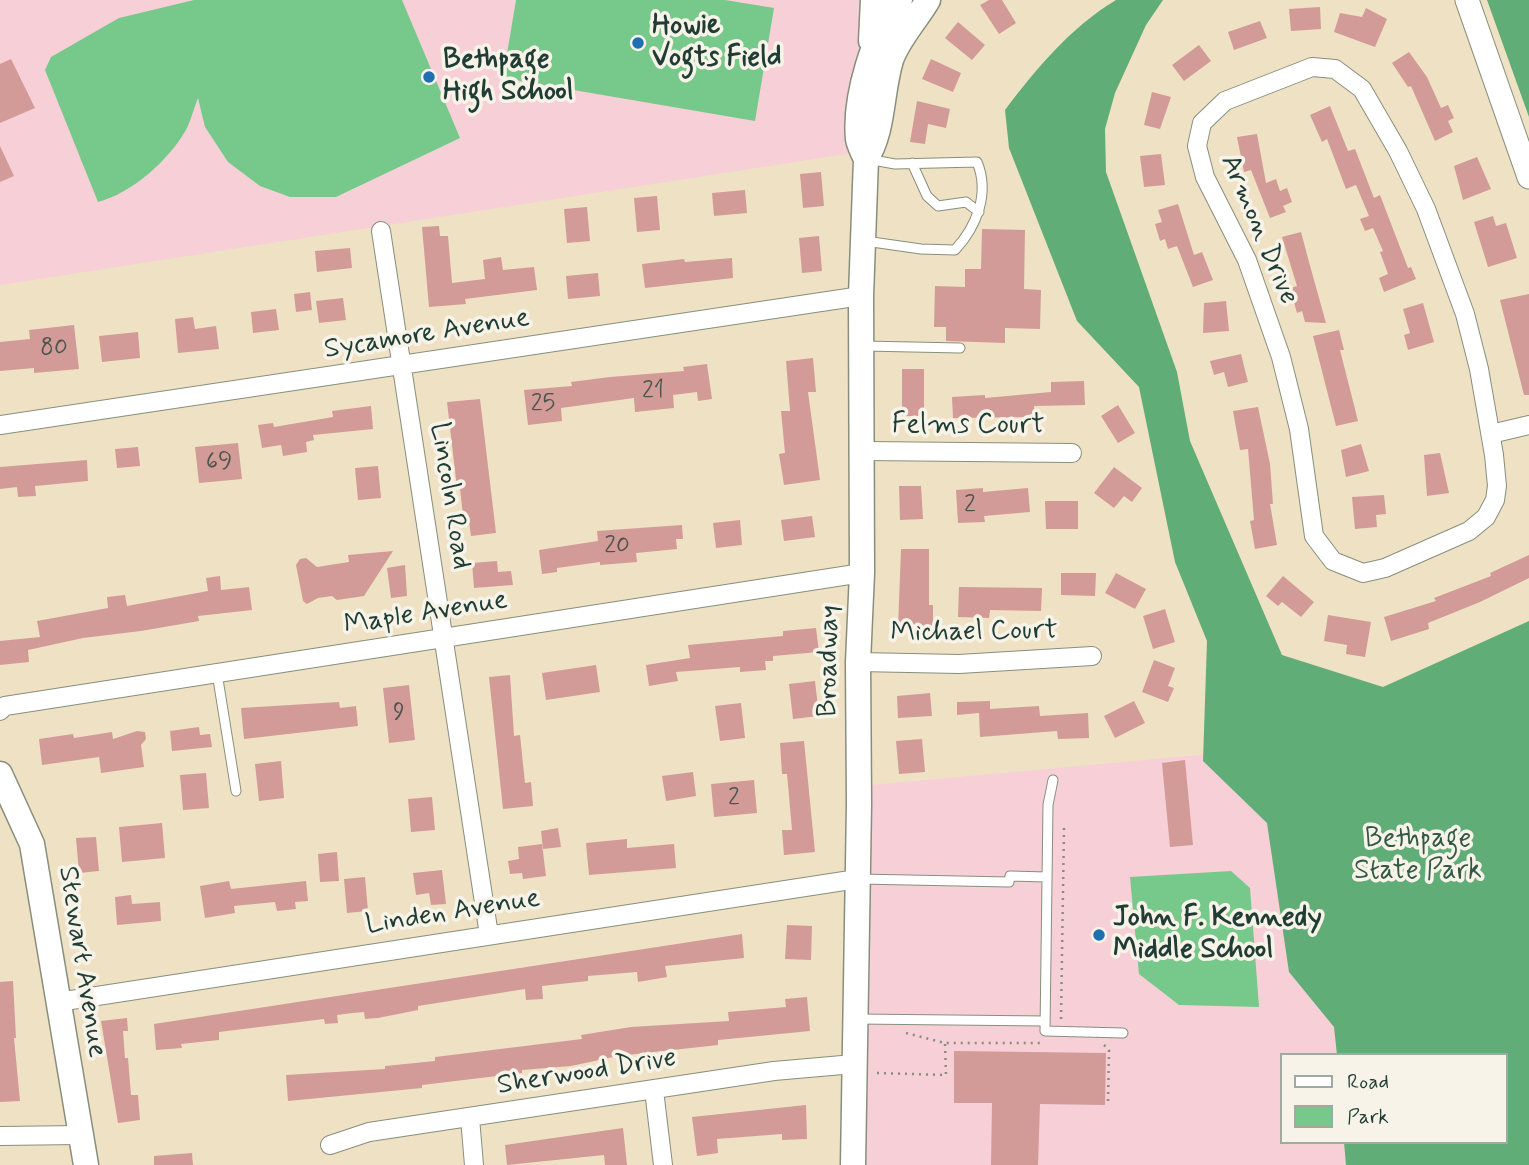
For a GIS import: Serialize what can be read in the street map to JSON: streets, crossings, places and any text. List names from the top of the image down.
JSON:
{
  "streets": {
    "main road": ["Broadway", "Stewart Avenue"],
    "street": [
      "Armon Drive",
      "Sycamore Avenue",
      "Felms Court",
      "Lincoln Road",
      "Maple Avenue",
      "Michael Court",
      "Linden Avenue",
      "Sherwood Drive"
    ]
  },
  "crossings": [
    ["Sycamore Avenue", "Lincoln Road"],
    ["Sycamore Avenue", "Broadway"],
    ["Felms Court", "Broadway"],
    ["Lincoln Road", "Maple Avenue"],
    ["Lincoln Road", "Linden Avenue"],
    ["Maple Avenue", "Broadway"],
    ["Michael Court", "Broadway"],
    ["Broadway", "Linden Avenue"],
    ["Broadway", "Sherwood Drive"],
    ["Linden Avenue", "Stewart Avenue"]
  ],
  "parks": ["Bethpage State Park"],
  "places": ["Howie Vogts Field", "Bethpage High School", "John F. Kennedy Middle School"],
  "house_numbers": [
    "80",
    "21",
    "25",
    "69",
    "2",
    "20",
    "9",
    "2"
  ],
  "legend": ["Road", "Park"]
}
